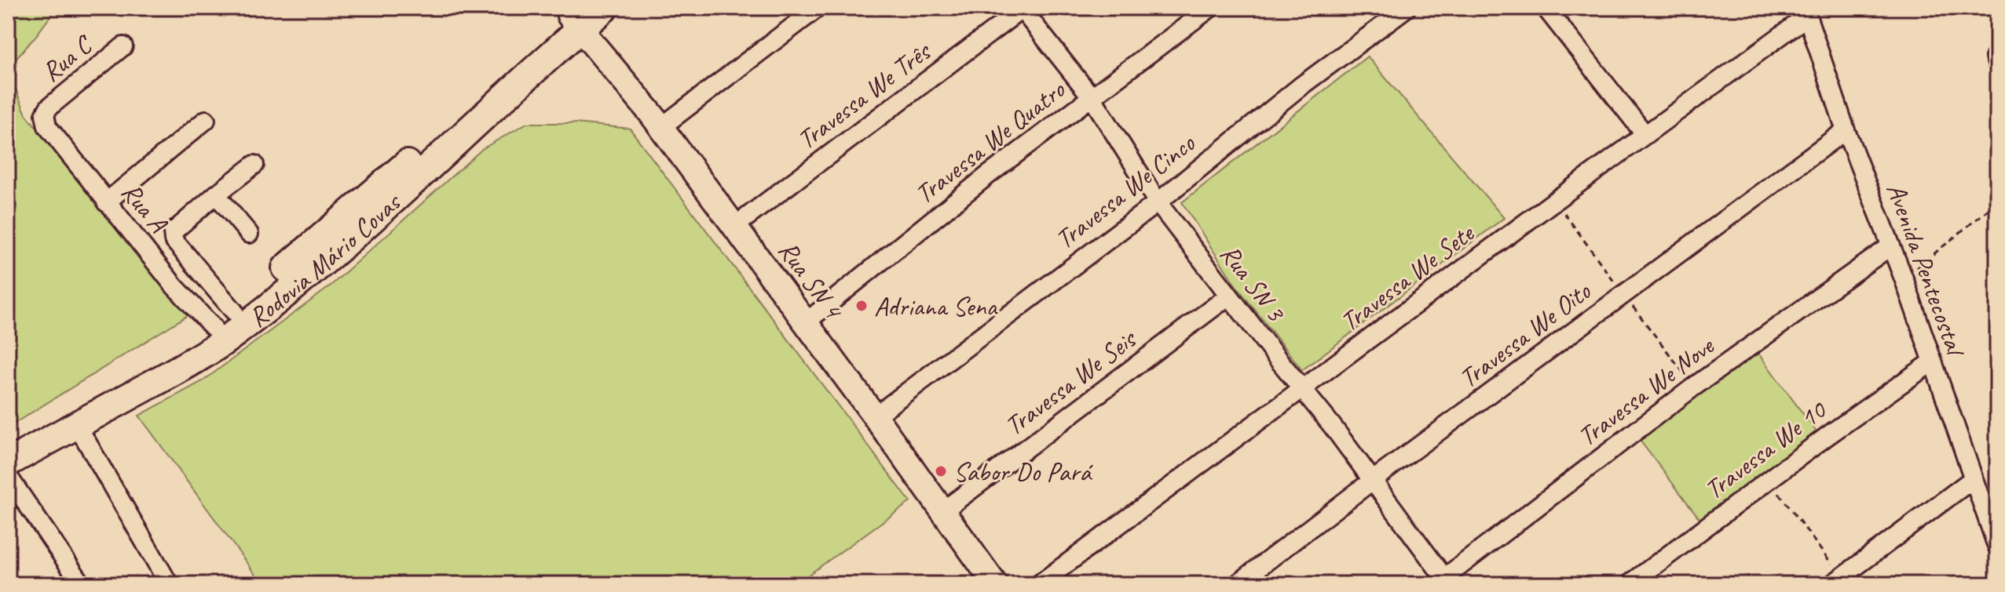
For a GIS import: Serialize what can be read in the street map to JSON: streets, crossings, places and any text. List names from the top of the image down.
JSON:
{
  "streets": {
    "main road": ["Rodovia Mário Covas", "Rua SN 4"],
    "street": [
      "Rua C",
      "Travessa We Três",
      "Travessa We Quatro",
      "Travessa We Cinco",
      "Rua A",
      "Avenida Pentecostal",
      "Travessa We Sete",
      "Rua SN 3",
      "Travessa We Oito",
      "Travessa We Seis",
      "Travessa We Nove",
      "Travessa We 10"
    ]
  },
  "crossings": [
    ["Rua C", "Rua A"],
    ["Travessa We Três", "Rua SN 4"],
    ["Travessa We Três", "Rua SN 3"],
    ["Travessa We Quatro", "Rua SN 4"],
    ["Travessa We Quatro", "Rua SN 3"],
    ["Travessa We Cinco", "Rua SN 4"],
    ["Travessa We Cinco", "Rua SN 3"],
    ["Rua A", "Rodovia Mário Covas"],
    ["Rodovia Mário Covas", "Rua SN 4"],
    ["Avenida Pentecostal", "Travessa We Sete"],
    ["Avenida Pentecostal", "Travessa We Oito"],
    ["Avenida Pentecostal", "Travessa We Nove"],
    ["Avenida Pentecostal", "Travessa We 10"],
    ["Travessa We Sete", "Rua SN 3"],
    ["Rua SN 4", "Travessa We Seis"],
    ["Rua SN 3", "Travessa We Oito"],
    ["Rua SN 3", "Travessa We Seis"],
    ["Rua SN 3", "Travessa We Nove"]
  ],
  "places": ["Adriana Sena", "Sabor Do Pará"]
}
